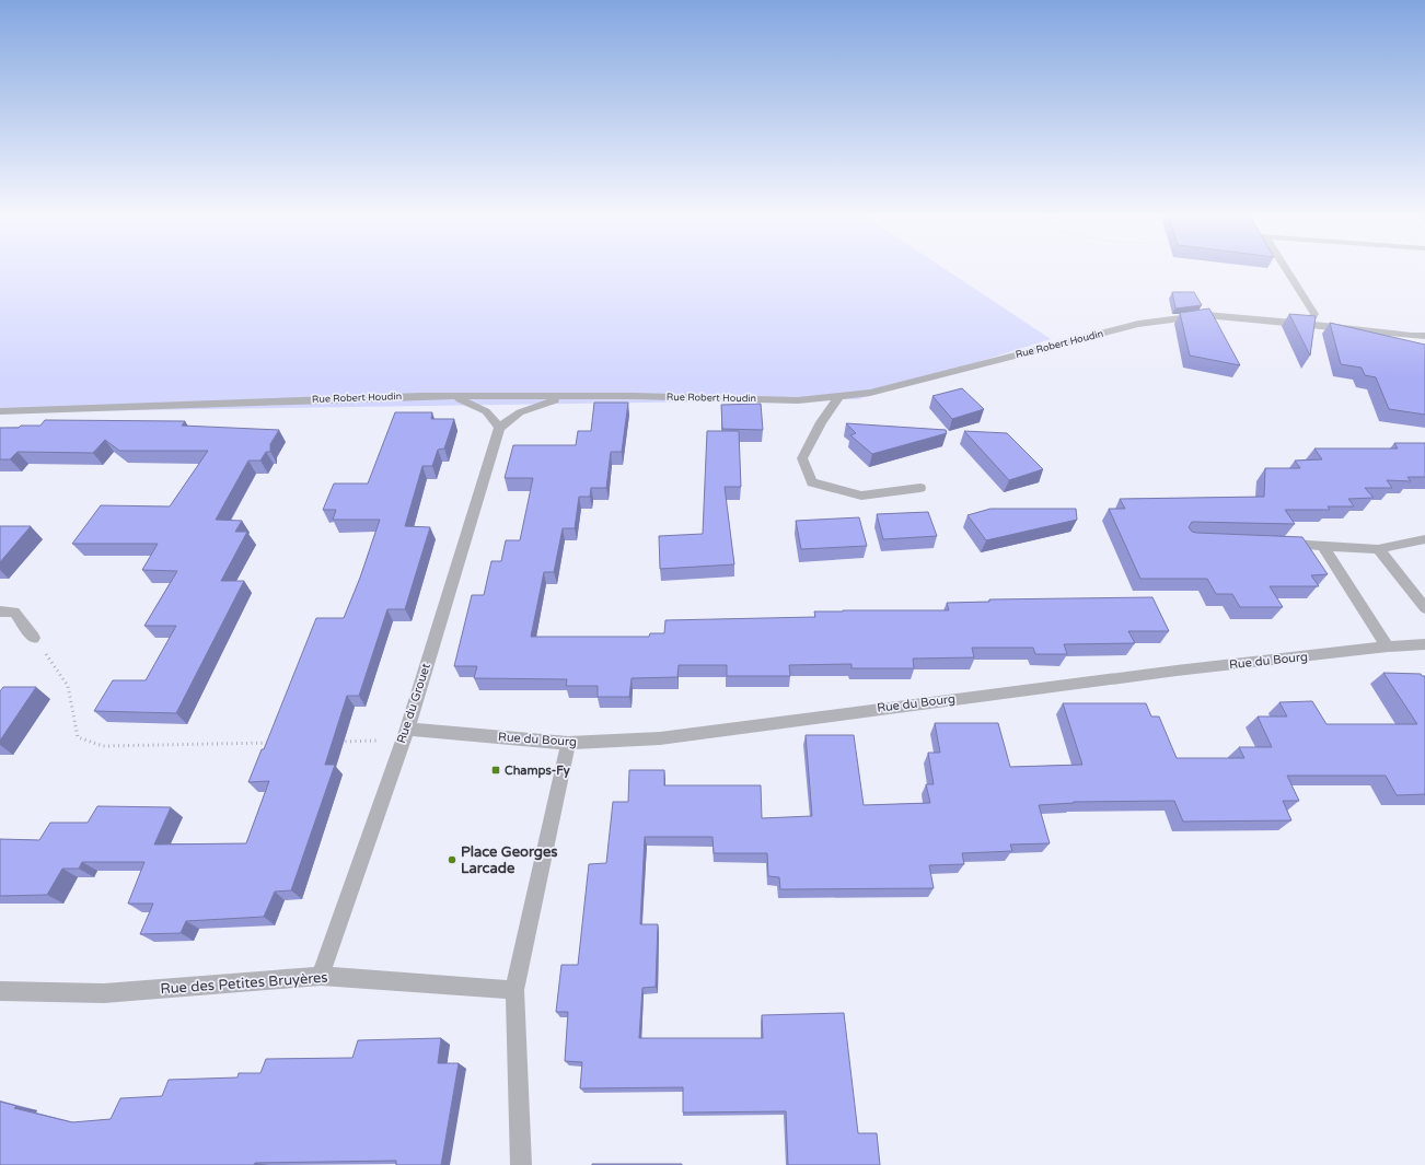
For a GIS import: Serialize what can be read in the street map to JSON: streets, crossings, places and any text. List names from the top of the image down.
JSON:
{
  "streets": {
    "street": [
      "Rue Robert Houdin",
      "Rue du Bourg",
      "Rue du Grouet",
      "Rue des Petites Bruyères"
    ]
  },
  "crossings": [
    ["Rue du Bourg", "Rue du Grouet"],
    ["Rue du Grouet", "Rue des Petites Bruyères"]
  ],
  "places": {
    "transit": ["Champs-Fy"],
    "other": ["Place Georges Larcade"]
  }
}
